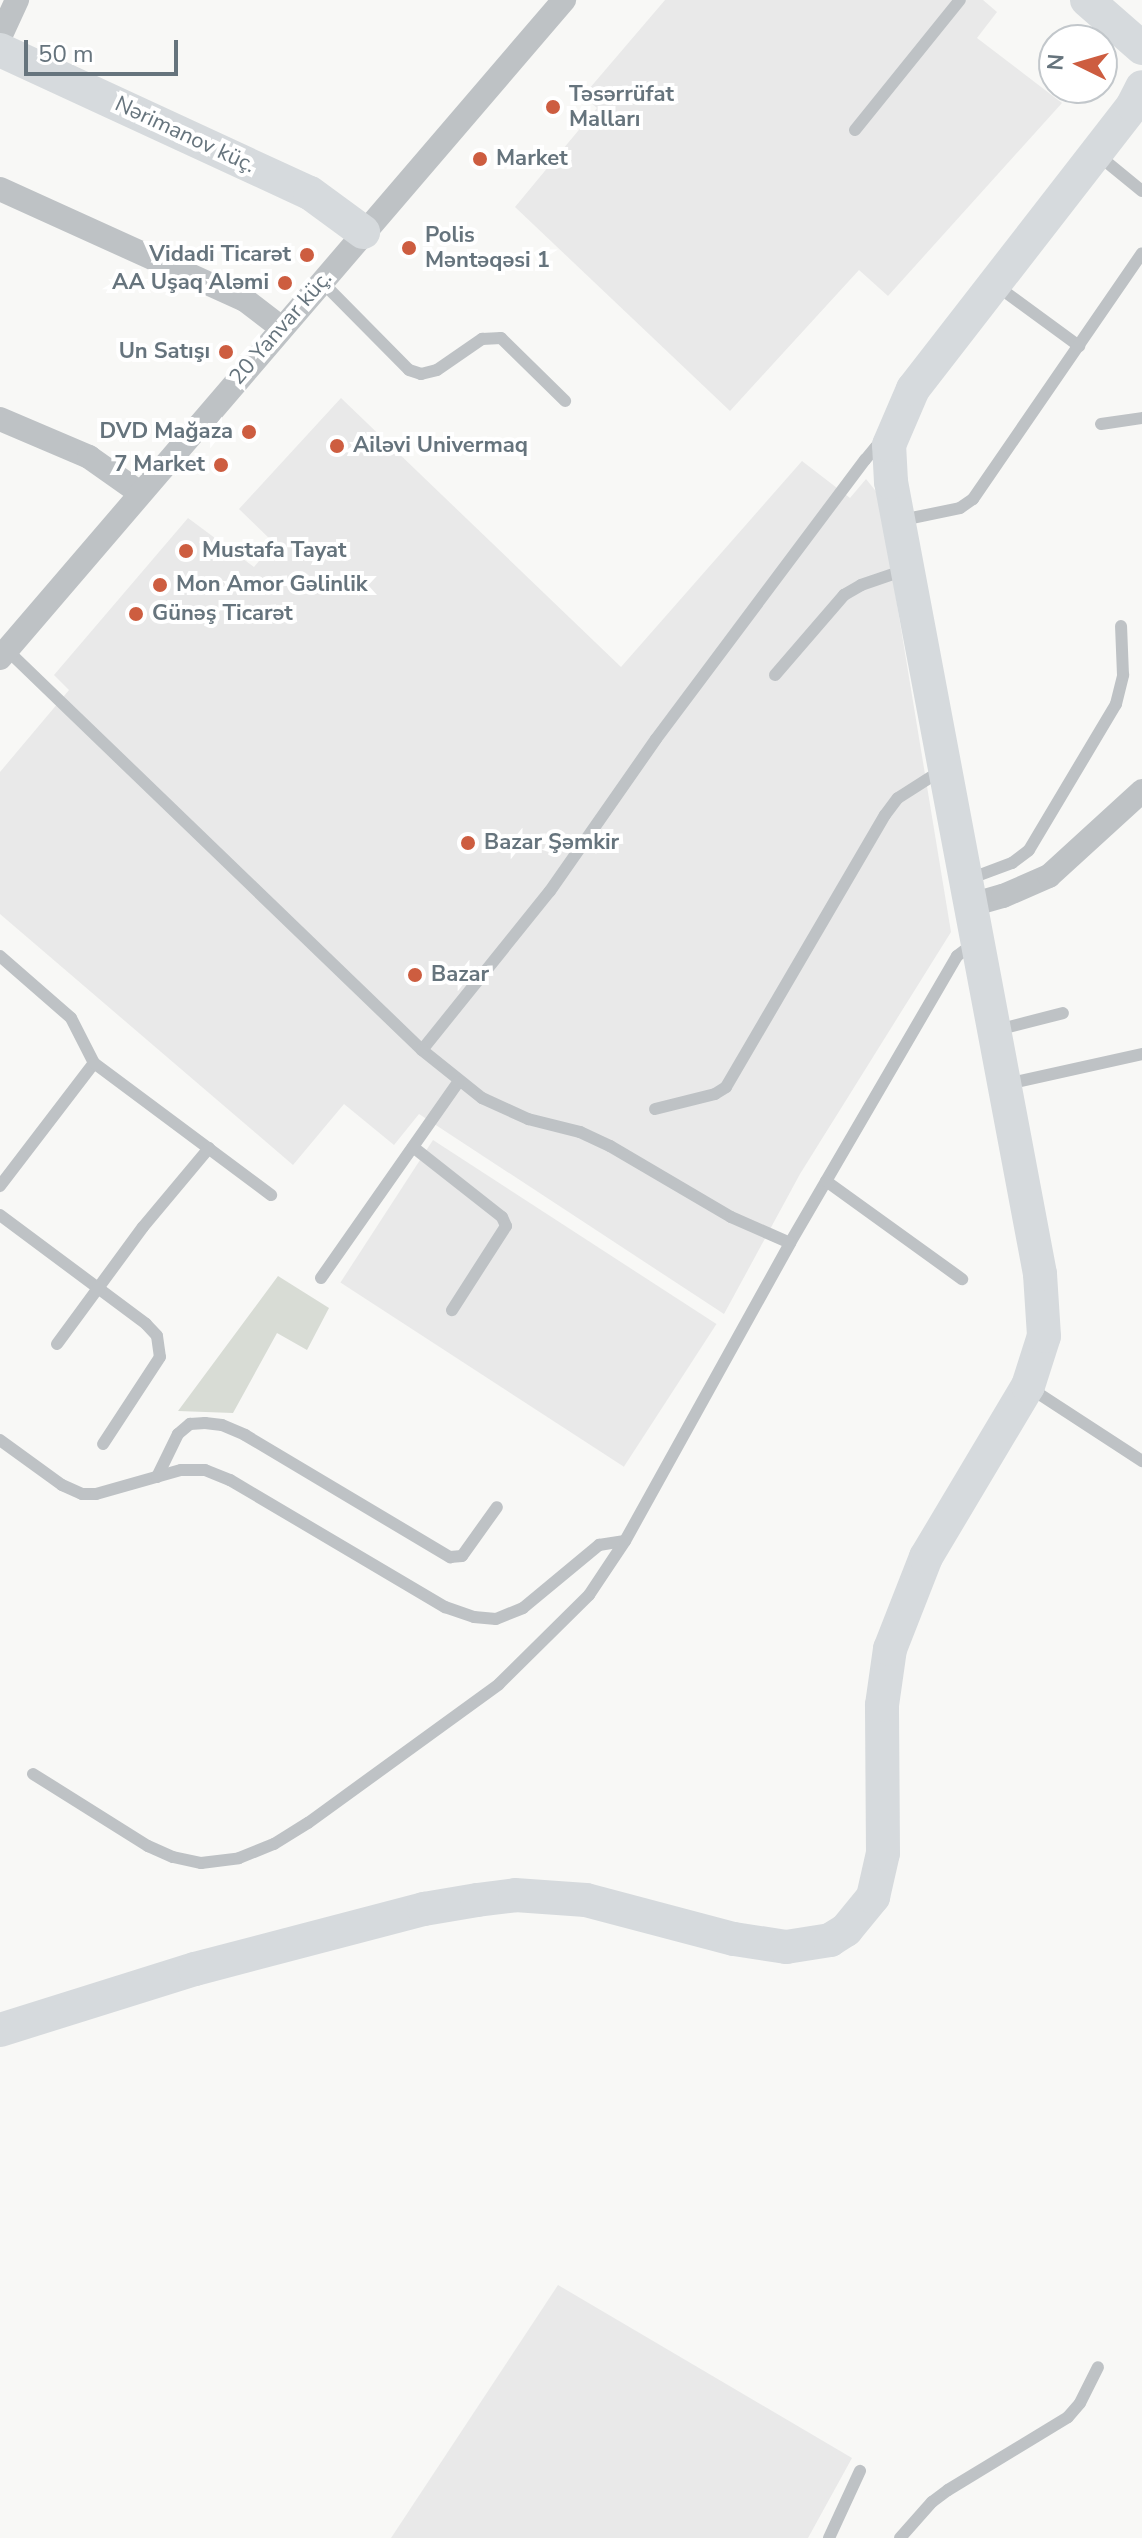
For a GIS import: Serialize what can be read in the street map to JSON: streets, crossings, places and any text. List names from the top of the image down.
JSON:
{
  "streets": {
    "street": ["Nərimanov küç.", "20 Yanvar küç."]
  },
  "crossings": [
    ["Nərimanov küç.", "20 Yanvar küç."]
  ],
  "places": [
    "Təsərrüfat Malları",
    "Market",
    "Polis Məntəqəsi 1",
    "Vidadi Ticarət",
    "AA Uşaq Aləmi",
    "Un Satışı",
    "DVD Mağaza",
    "Ailəvi Univermaq",
    "7 Market",
    "Mustafa Tayat",
    "Mon Amor Gəlinlik",
    "Günəş Ticarət",
    "Bazar Şəmkir",
    "Bazar"
  ],
  "scale_bar": "50 m",
  "north": "left"
}
